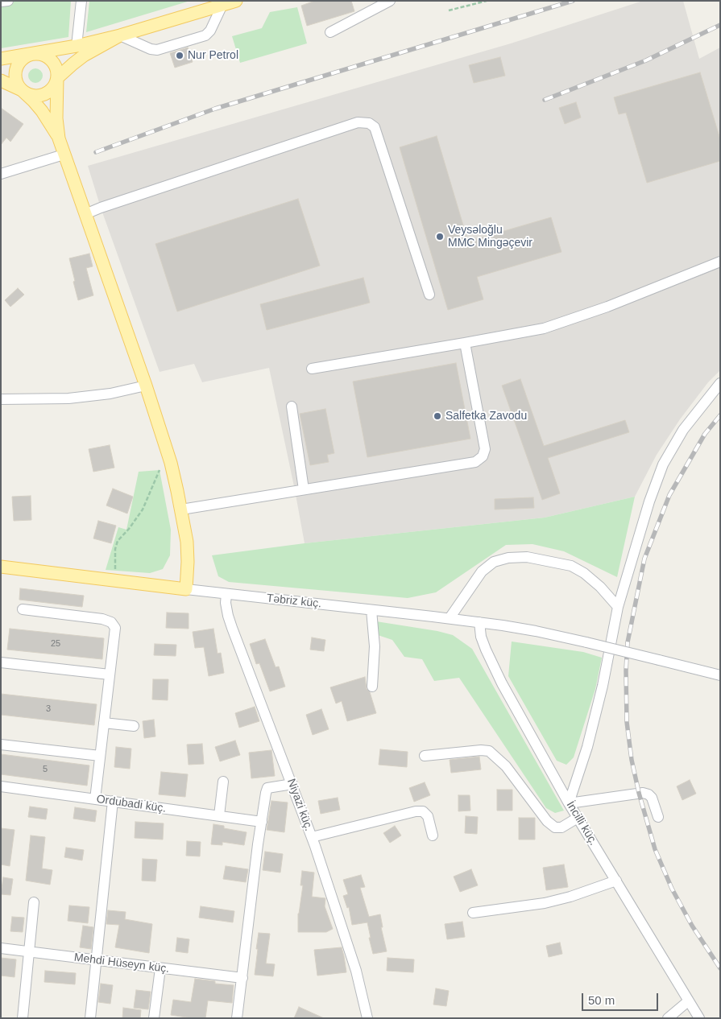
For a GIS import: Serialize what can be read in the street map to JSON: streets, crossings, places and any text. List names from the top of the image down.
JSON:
{
  "streets": {
    "main road": ["Təbriz küç."],
    "street": [
      "Ordubadi küç.",
      "Niyazi küç.",
      "İncilli küç.",
      "Mehdi Hüseyn küç."
    ]
  },
  "crossings": [
    ["Təbriz küç.", "Niyazi küç."],
    ["Təbriz küç.", "İncilli küç."]
  ],
  "places": ["Nur Petrol", "Veysəloğlu MMC Mingəçevir", "Salfetka Zavodu"],
  "house_numbers": ["25", "3", "5"],
  "scale_bar": "50 m"
}
